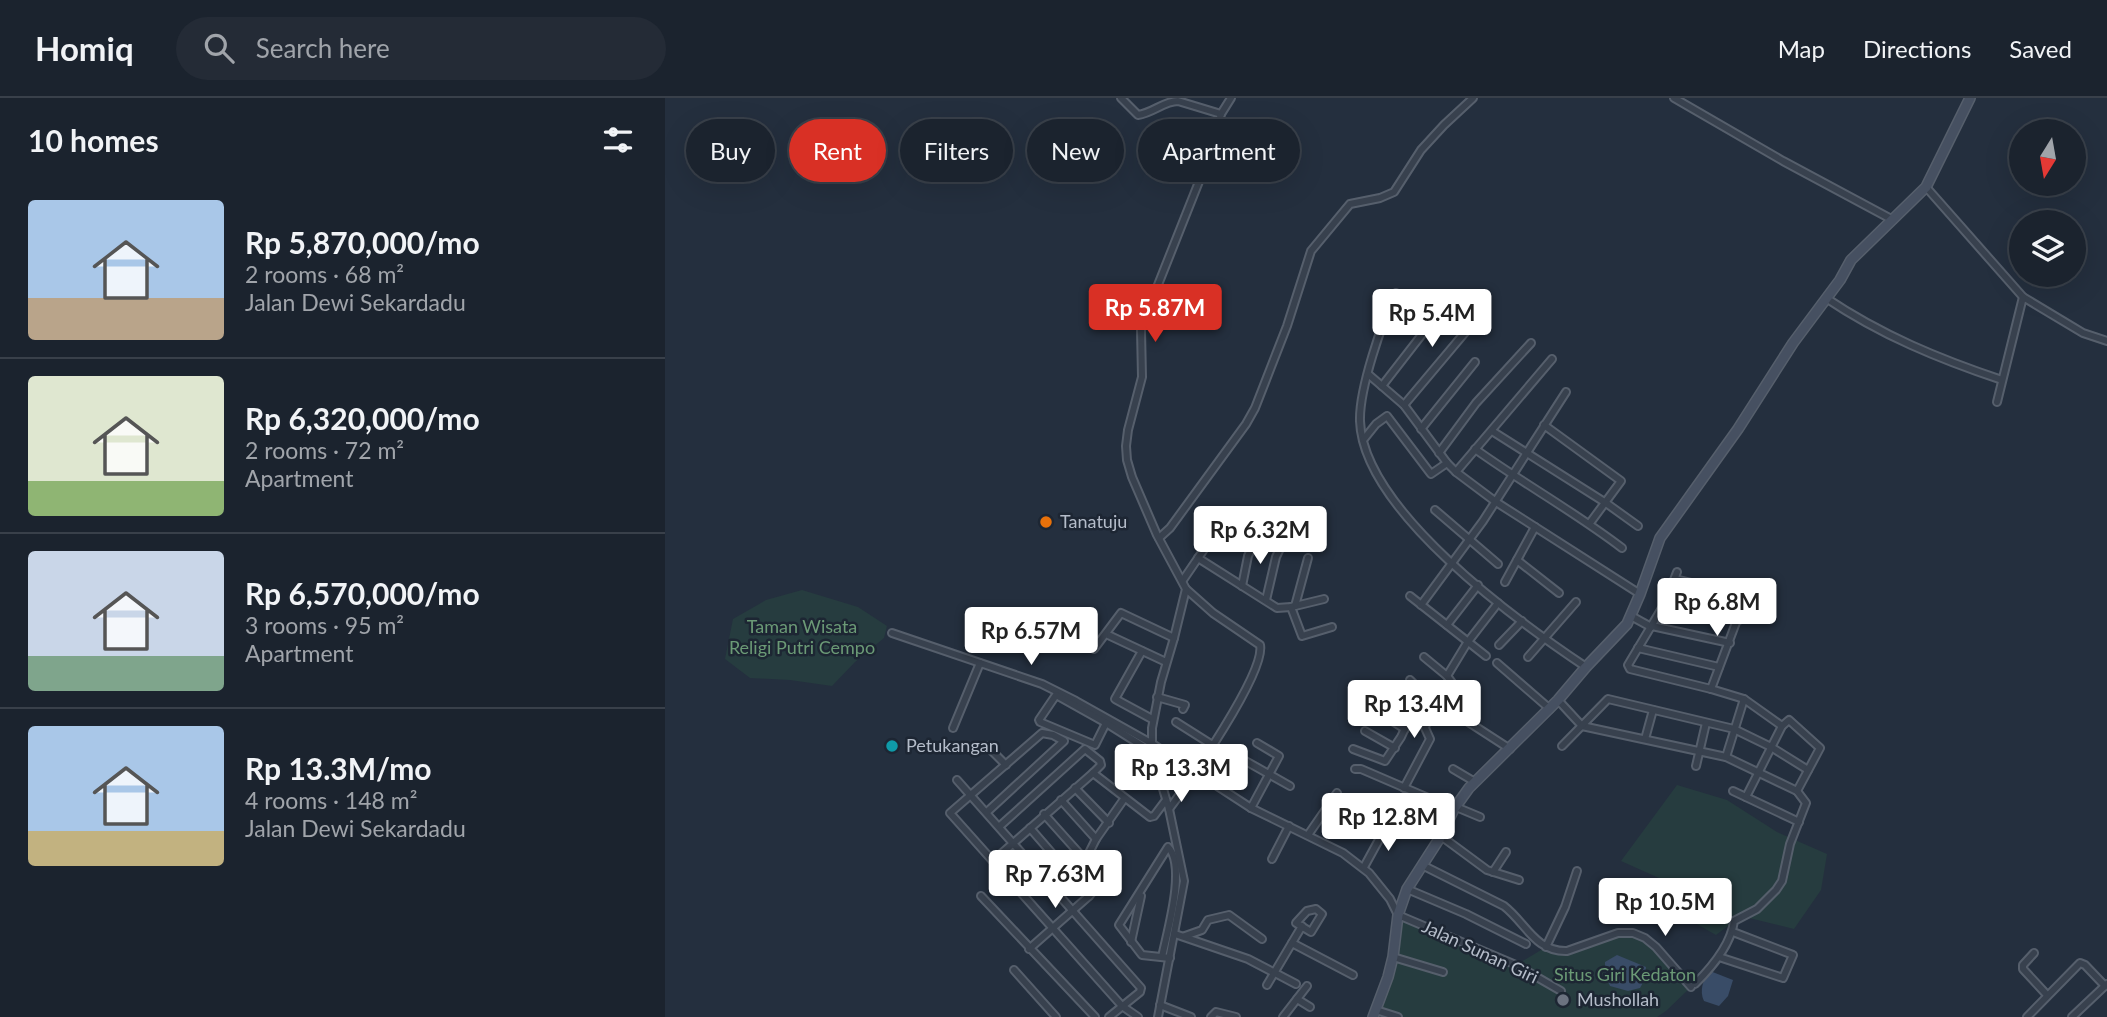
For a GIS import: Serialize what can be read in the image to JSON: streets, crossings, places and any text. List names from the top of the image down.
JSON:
{
  "streets": {
    "street": ["Jalan Sunan Giri"]
  },
  "parks": ["Taman Wisata Religi Putri Cempo", "Situs Giri Kedaton"],
  "places": ["Tanatuju", "Petukangan", "Mushollah"],
  "north": "bottom",
  "page": {
    "header": "Homiq",
    "search": "Search here",
    "nav": ["Map", "Directions", "Saved"],
    "heading": "10 homes",
    "chip": [
      "Buy",
      "Rent",
      "Filters",
      "New",
      "Apartment"
    ],
    "list": [
      {
        "name": "Rp 5,870,000/mo",
        "note": "2 rooms · 68 m² · Jalan Dewi Sekardadu"
      },
      {
        "name": "Rp 6,320,000/mo",
        "note": "2 rooms · 72 m² · Apartment"
      },
      {
        "name": "Rp 6,570,000/mo",
        "note": "3 rooms · 95 m² · Apartment"
      },
      {
        "name": "Rp 13.3M/mo",
        "note": "4 rooms · 148 m² · Jalan Dewi Sekardadu"
      }
    ],
    "price": [
      "Rp 5.87M",
      "Rp 5.4M",
      "Rp 6.32M",
      "Rp 6.8M",
      "Rp 6.57M",
      "Rp 13.4M",
      "Rp 13.3M",
      "Rp 12.8M",
      "Rp 7.63M",
      "Rp 10.5M"
    ]
  }
}
